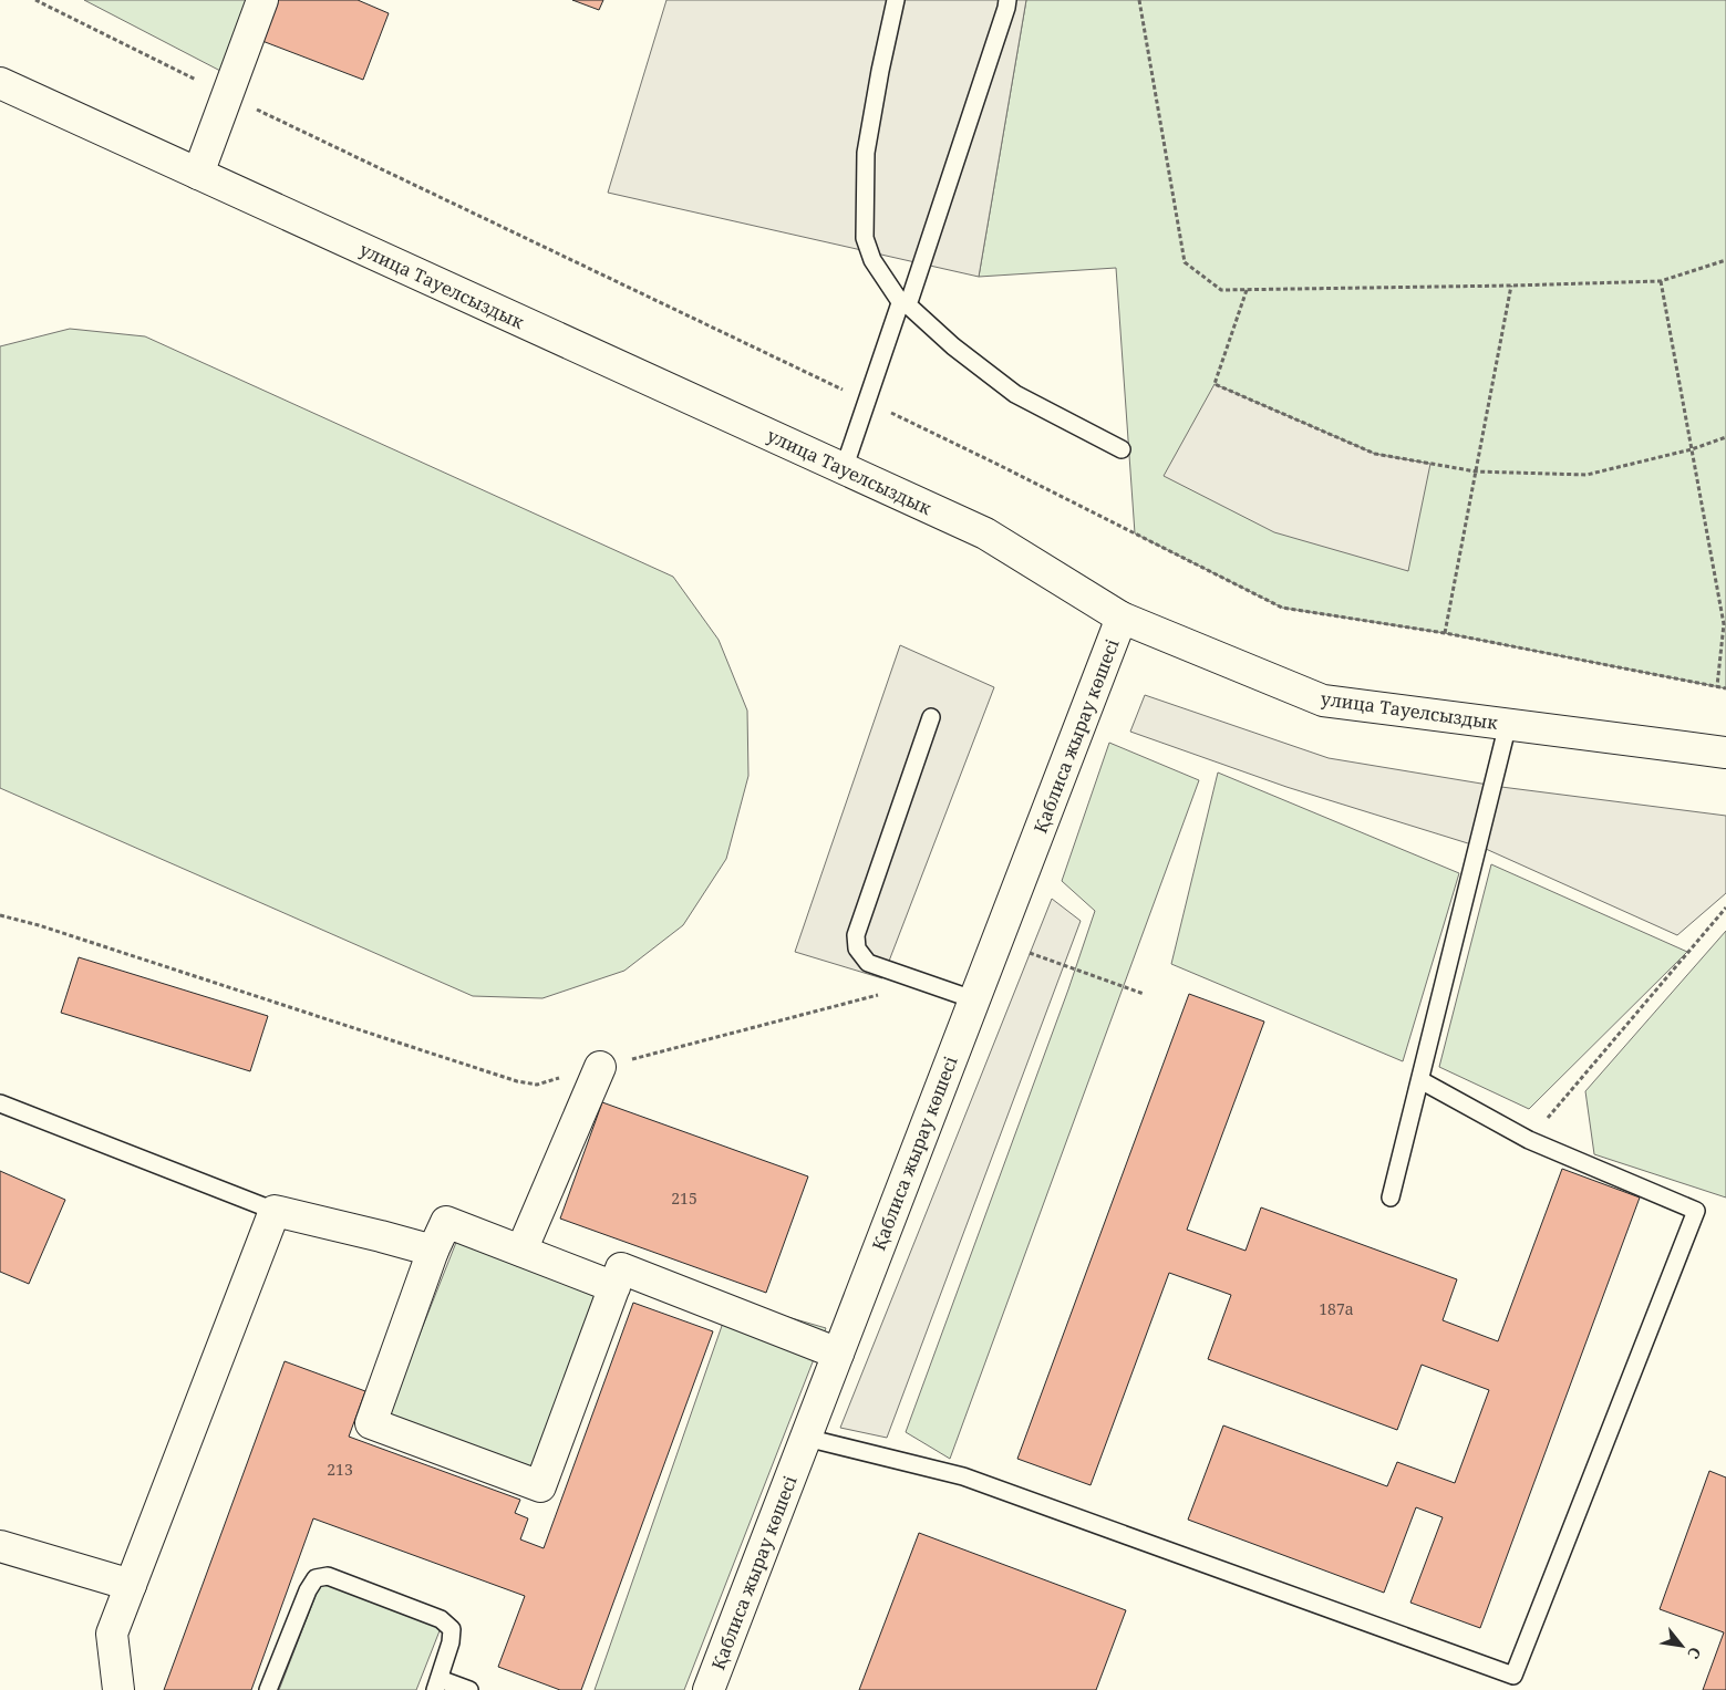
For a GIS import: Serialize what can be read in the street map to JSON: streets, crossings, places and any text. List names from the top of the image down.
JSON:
{
  "streets": {
    "street": ["улица Тауелсыздык", "Қаблиса жырау көшесі"]
  },
  "crossings": [
    ["улица Тауелсыздык", "Қаблиса жырау көшесі"]
  ],
  "house_numbers": ["215", "187а", "213"],
  "north": "bottom right"
}
